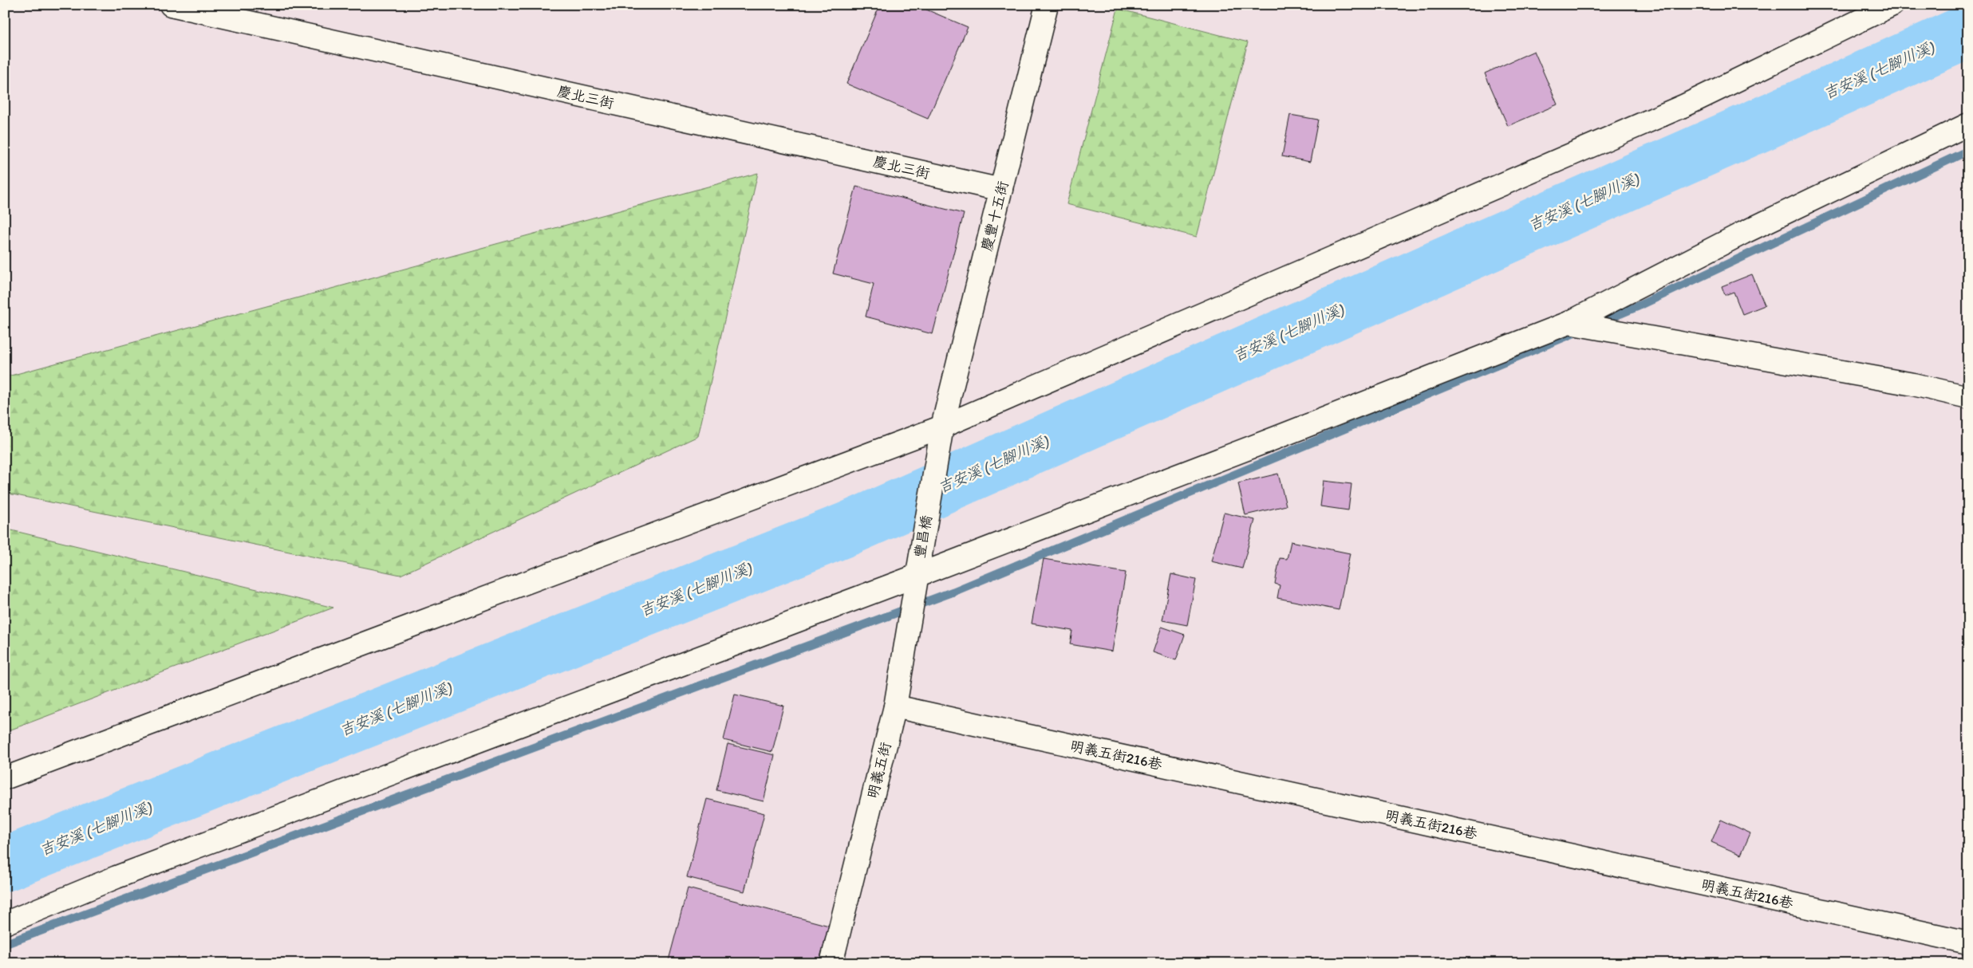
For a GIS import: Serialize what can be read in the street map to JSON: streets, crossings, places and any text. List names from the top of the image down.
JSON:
{
  "streets": {
    "street": [
      "慶北三街",
      "慶豐十五街",
      "豐昌橋",
      "明義五街216巷",
      "明義五街"
    ]
  },
  "crossings": [
    ["慶北三街", "慶豐十五街"],
    ["慶豐十五街", "豐昌橋"],
    ["豐昌橋", "明義五街"],
    ["明義五街216巷", "明義五街"]
  ],
  "water": ["吉安溪 (七腳川溪)"]
}
